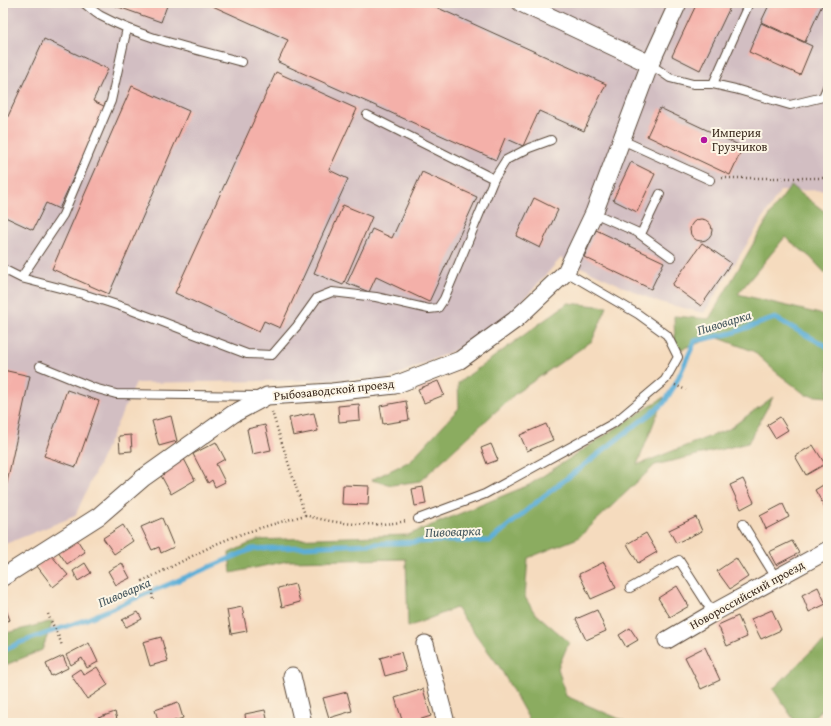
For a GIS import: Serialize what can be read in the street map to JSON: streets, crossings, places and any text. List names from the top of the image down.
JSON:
{
  "streets": {
    "street": ["Рыбозаводской проезд", "Новороссийский проезд"]
  },
  "water": ["Пивоварка"],
  "places": ["Империя Грузчиков"]
}
